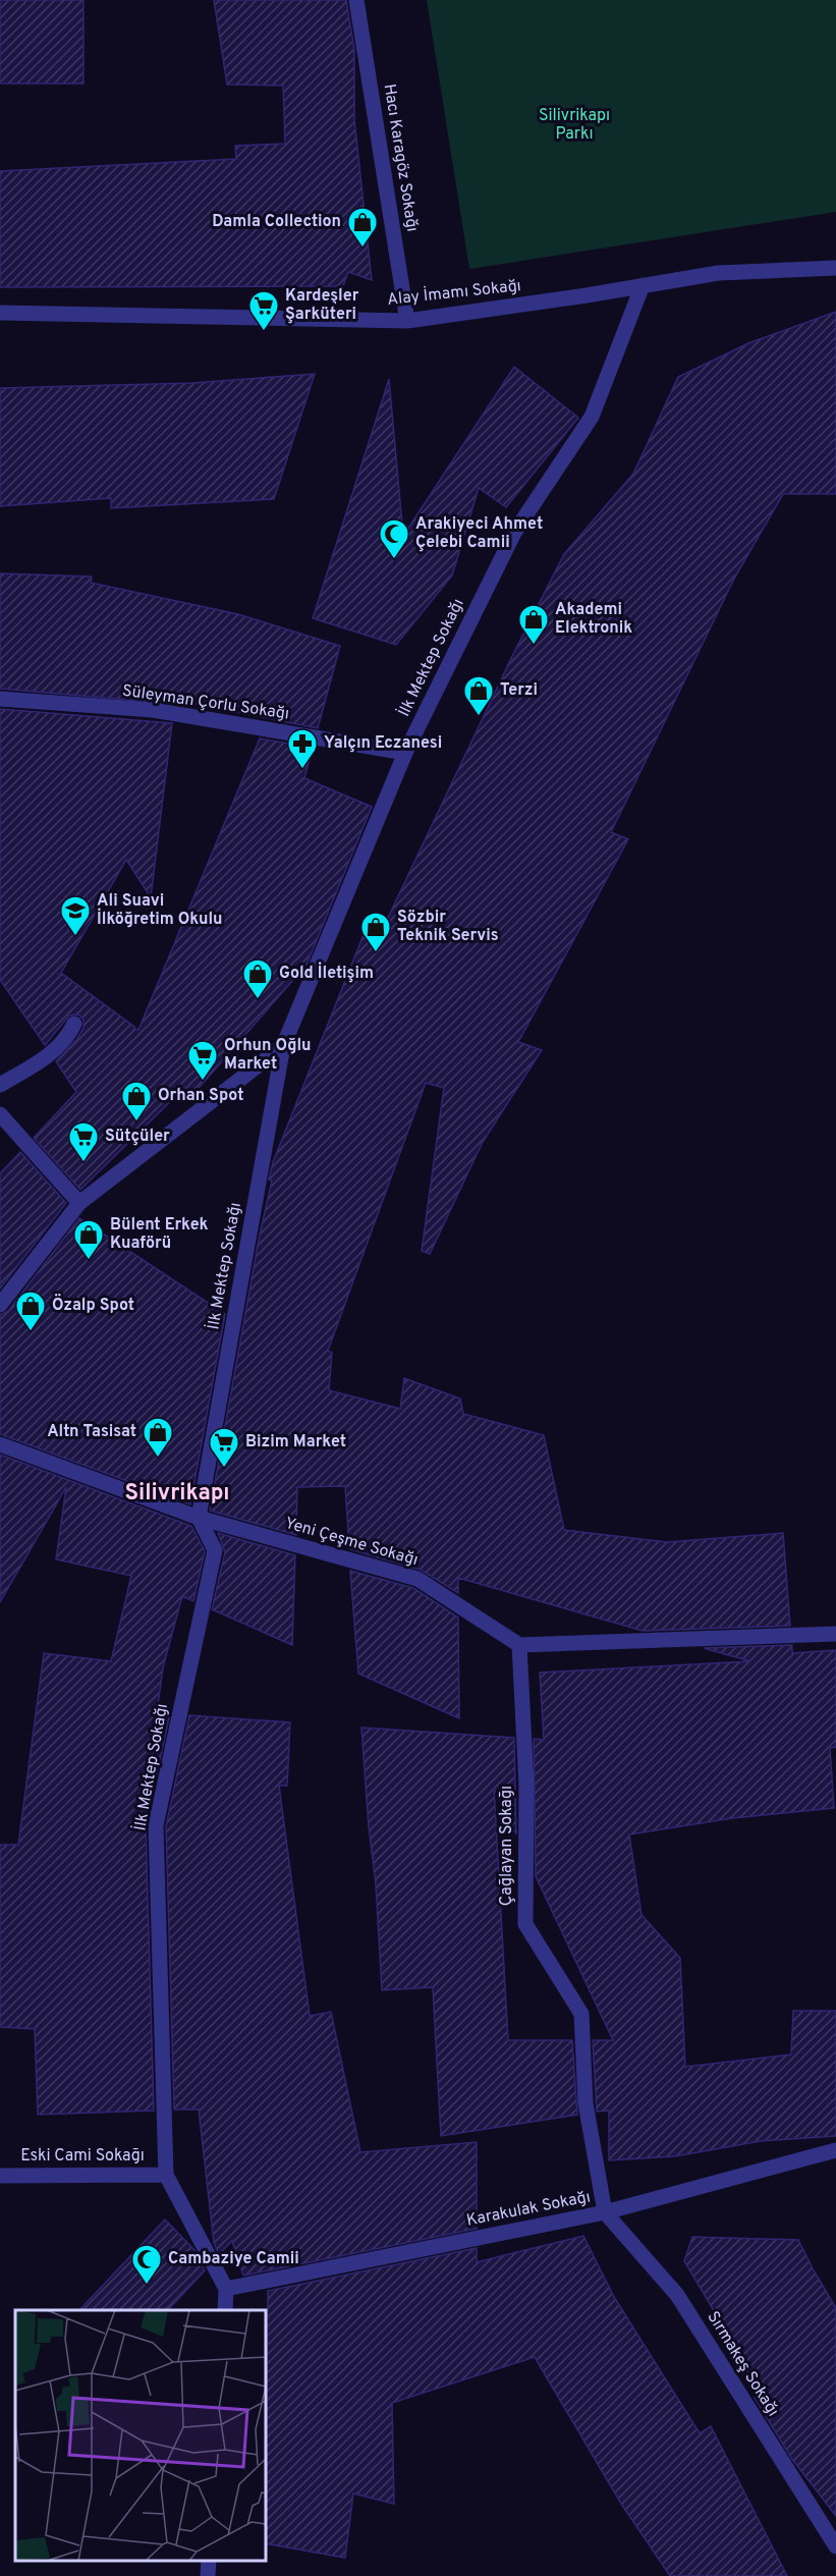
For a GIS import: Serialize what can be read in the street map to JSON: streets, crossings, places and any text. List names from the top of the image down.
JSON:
{
  "streets": {
    "street": [
      "Hacı Karagöz Sokağı",
      "Alay İmamı Sokağı",
      "İlk Mektep Sokağı",
      "Süleyman Çorlu Sokağı",
      "Yeni Çeşme Sokağı",
      "Çağlayan Sokağı",
      "Eski Cami Sokağı",
      "Karakulak Sokağı",
      "Sırmakeş Sokağı"
    ]
  },
  "crossings": [
    ["Hacı Karagöz Sokağı", "Alay İmamı Sokağı"],
    ["Alay İmamı Sokağı", "İlk Mektep Sokağı"],
    ["İlk Mektep Sokağı", "Süleyman Çorlu Sokağı"],
    ["İlk Mektep Sokağı", "Yeni Çeşme Sokağı"],
    ["İlk Mektep Sokağı", "Eski Cami Sokağı"],
    ["İlk Mektep Sokağı", "Karakulak Sokağı"],
    ["Yeni Çeşme Sokağı", "Çağlayan Sokağı"],
    ["Çağlayan Sokağı", "Karakulak Sokağı"],
    ["Çağlayan Sokağı", "Sırmakeş Sokağı"],
    ["Karakulak Sokağı", "Sırmakeş Sokağı"]
  ],
  "districts": ["Silivrikapı"],
  "parks": ["Silivrikapı Parkı"],
  "places": {
    "shop": [
      "Damla Collection",
      "Akademi Elektronik",
      "Terzi",
      "Sözbir Teknik Servis",
      "Gold İletişim",
      "Orhan Spot",
      "Bülent Erkek Kuaförü",
      "Özalp Spot",
      "Altn Tasisat"
    ],
    "supermarket": [
      "Kardeşler Şarküteri",
      "Orhun Oğlu Market",
      "Sütçüler",
      "Bizim Market"
    ],
    "mosque": ["Arakiyeci Ahmet Çelebi Camii", "Cambaziye Camii"],
    "pharmacy": ["Yalçın Eczanesi"],
    "school or university": ["Ali Suavi İlköğretim Okulu"]
  }
}
